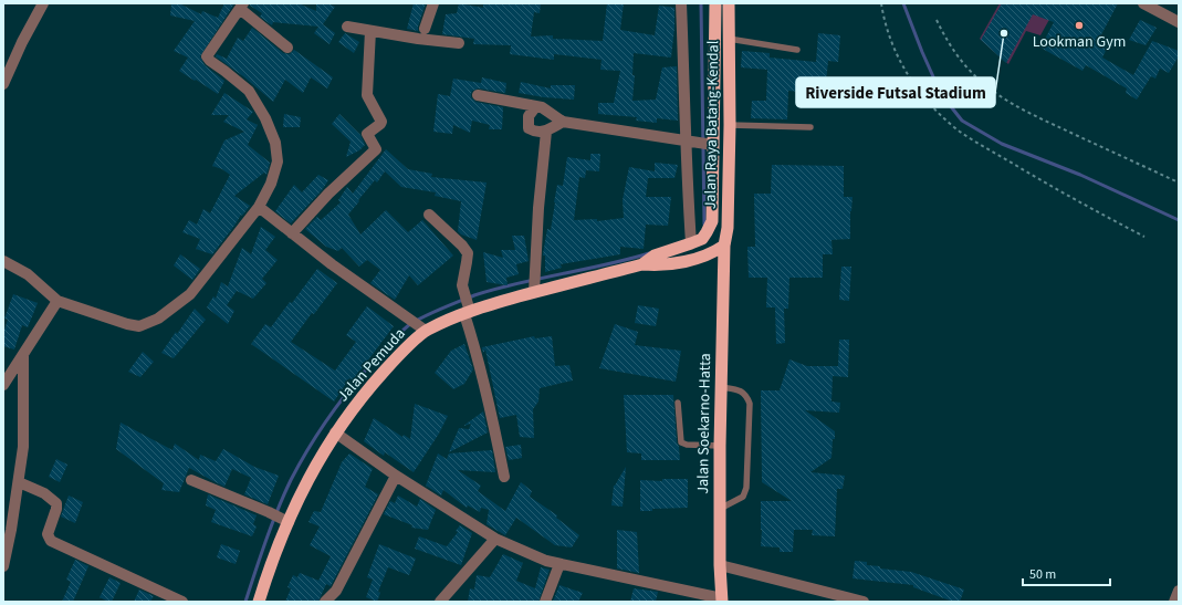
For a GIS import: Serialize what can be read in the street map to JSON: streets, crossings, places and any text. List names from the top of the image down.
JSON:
{
  "streets": {
    "highway": ["Jalan Raya Batang-Kendal", "Jalan Pemuda", "Jalan Soekarno-Hatta"]
  },
  "crossings": [
    ["Jalan Raya Batang-Kendal", "Jalan Pemuda"],
    ["Jalan Raya Batang-Kendal", "Jalan Soekarno-Hatta"],
    ["Jalan Pemuda", "Jalan Soekarno-Hatta"]
  ],
  "places": ["Lookman Gym", "Riverside Futsal Stadium"],
  "scale_bar": "50 m"
}
